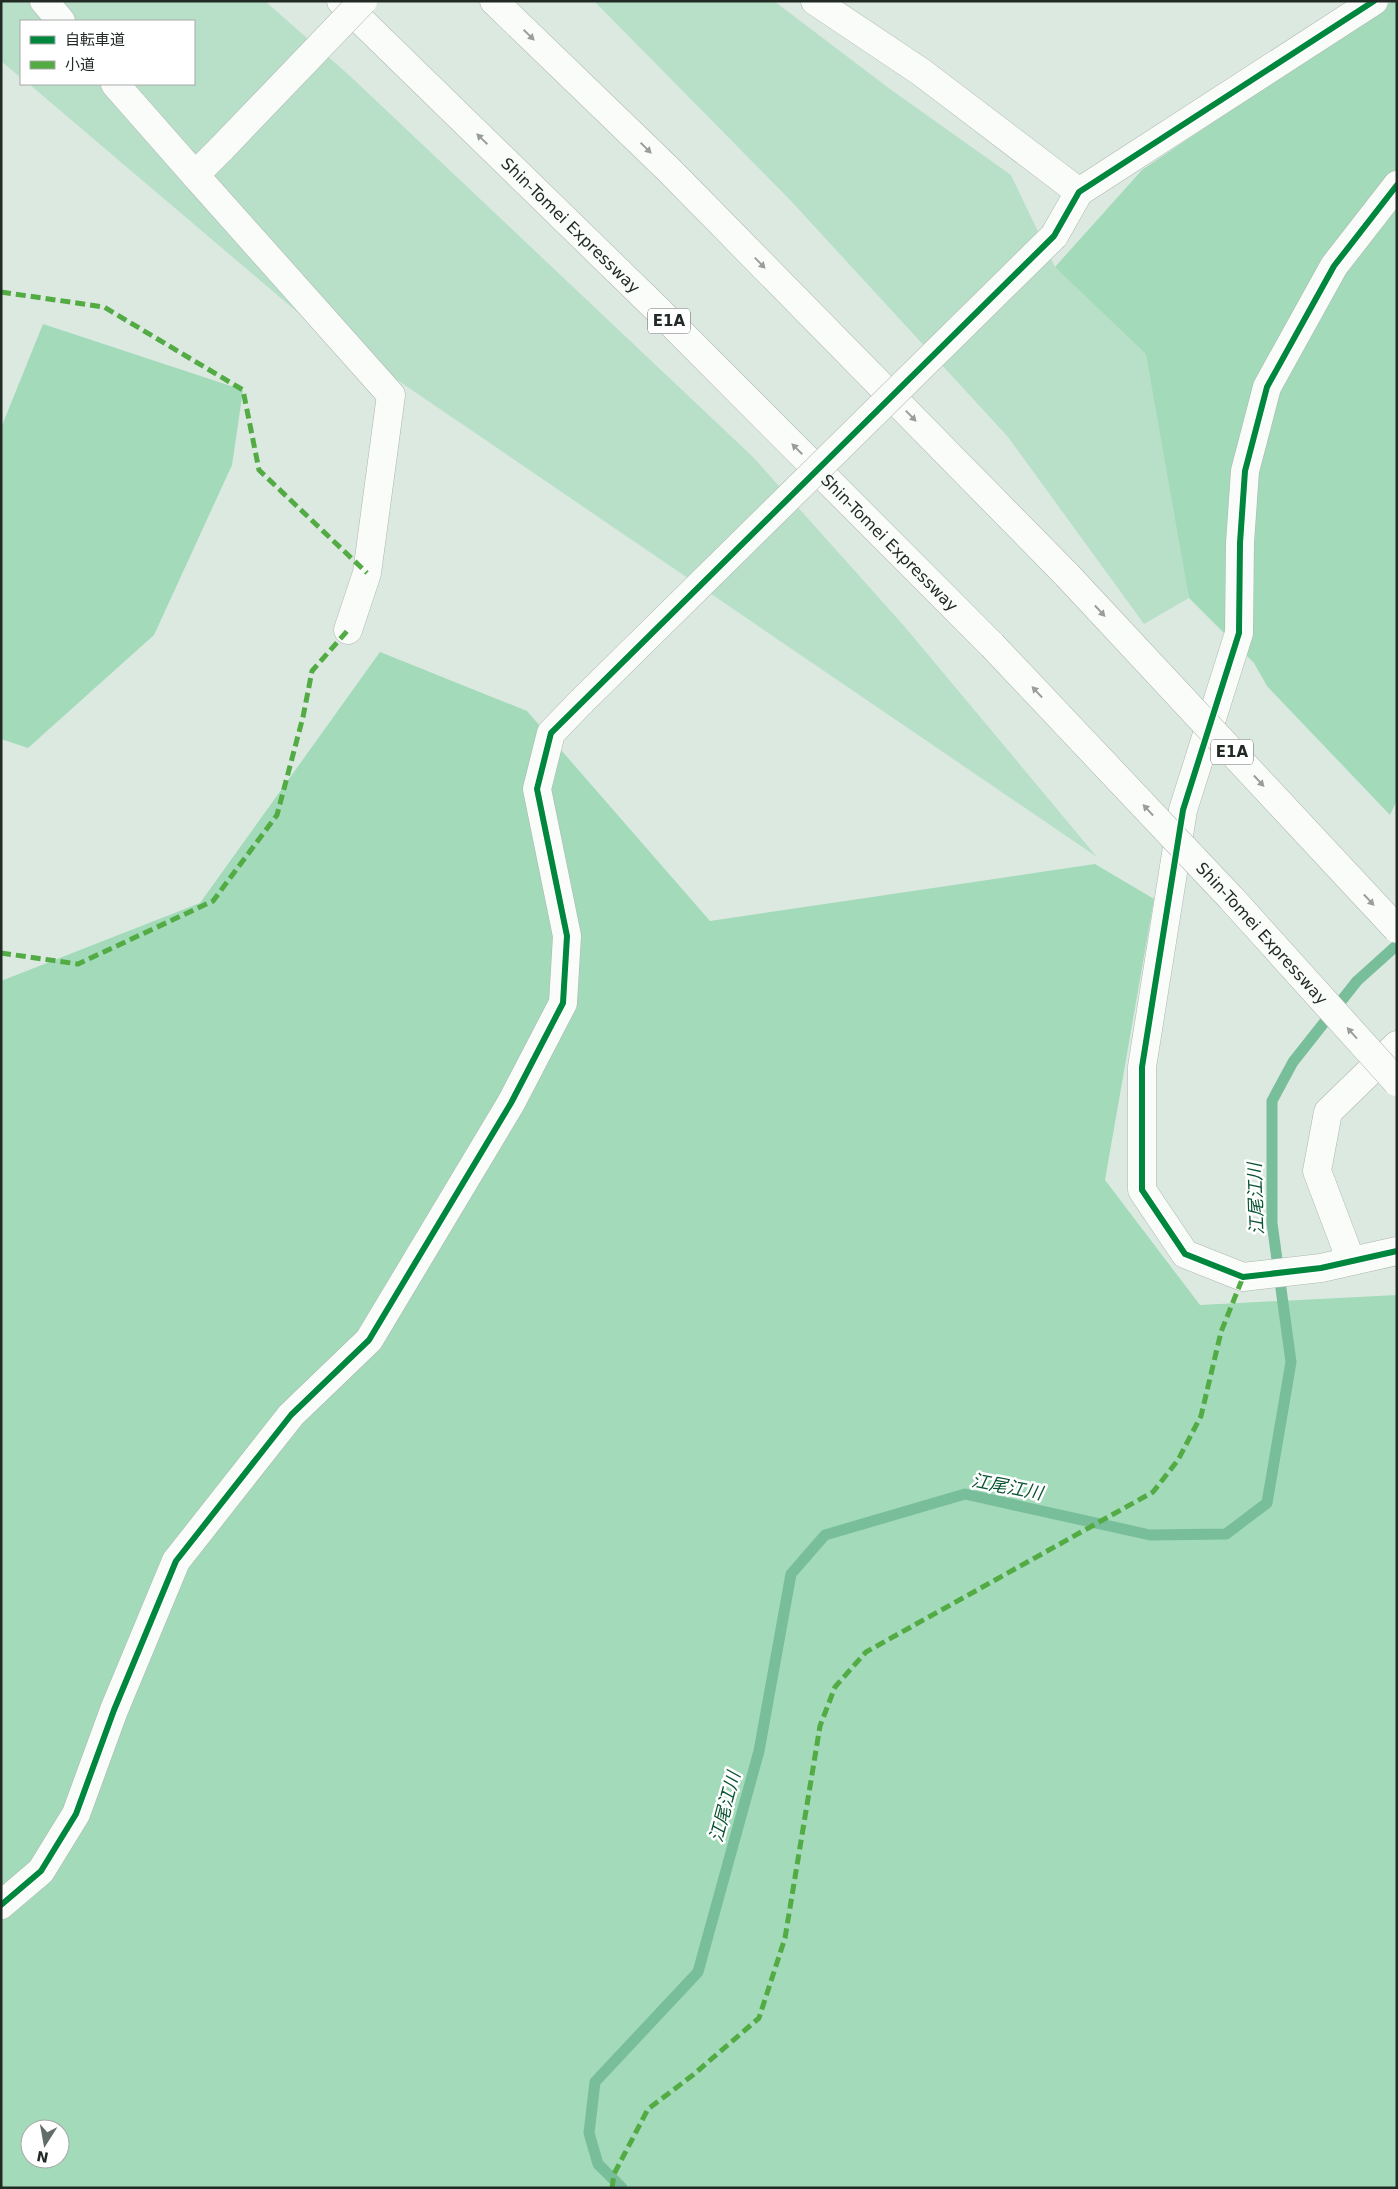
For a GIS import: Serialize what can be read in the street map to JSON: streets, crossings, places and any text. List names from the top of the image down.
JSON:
{
  "streets": {
    "main road": ["Shin-Tomei Expressway", "E1A"]
  },
  "water": ["江尾江川"],
  "legend": ["自転車道", "小道"],
  "north": "bottom"
}
